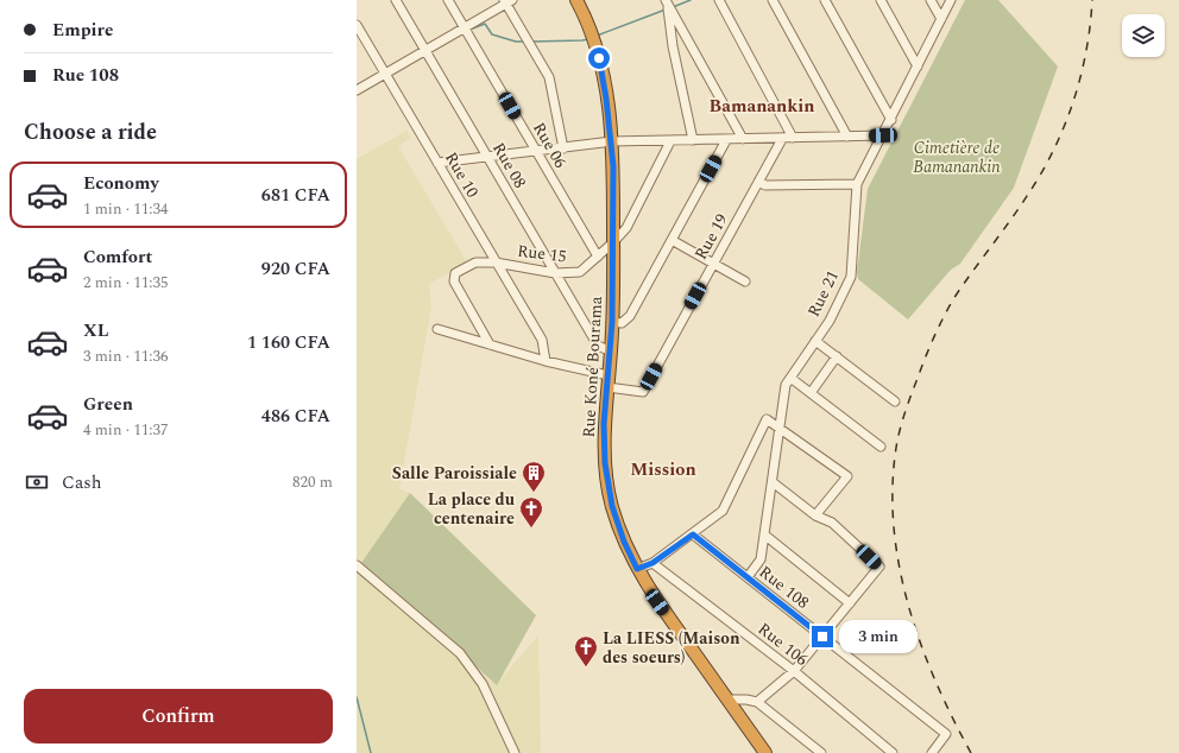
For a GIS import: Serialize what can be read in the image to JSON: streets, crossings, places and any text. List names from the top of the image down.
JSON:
{
  "streets": {
    "highway": ["Rue Koné Bourama"],
    "street": [
      "Rue 06",
      "Rue 08",
      "Rue 10",
      "Rue 19",
      "Rue 15",
      "Rue 21",
      "Rue 108",
      "Rue 106"
    ]
  },
  "crossings": [
    ["Rue 06", "Rue 15"],
    ["Rue 08", "Rue 15"],
    ["Rue 08", "Rue Koné Bourama"],
    ["Rue 10", "Rue 15"],
    ["Rue 19", "Rue Koné Bourama"],
    ["Rue 15", "Rue Koné Bourama"],
    ["Rue 21", "Rue 108"]
  ],
  "districts": ["Bamanankin", "Mission"],
  "parks": ["Cimetière de Bamanankin"],
  "places": {
    "building": ["Salle Paroissiale"],
    "church": ["La place du centenaire", "La LIESS (Maison des soeurs)"]
  },
  "page": {
    "banner": ["Empire", "Rue 108"],
    "heading": "Choose a ride",
    "list": [
      {
        "name": "Economy",
        "note": "1 min · 11:34",
        "value": "681 CFA"
      },
      {
        "name": "Comfort",
        "note": "2 min · 11:35",
        "value": "920 CFA"
      },
      {
        "name": "XL",
        "note": "3 min · 11:36",
        "value": "1 160 CFA"
      },
      {
        "name": "Green",
        "note": "4 min · 11:37",
        "value": "486 CFA"
      }
    ],
    "pay": ["Cash", "820 m"],
    "bubble": "3 min",
    "buttons": "Confirm"
  }
}
